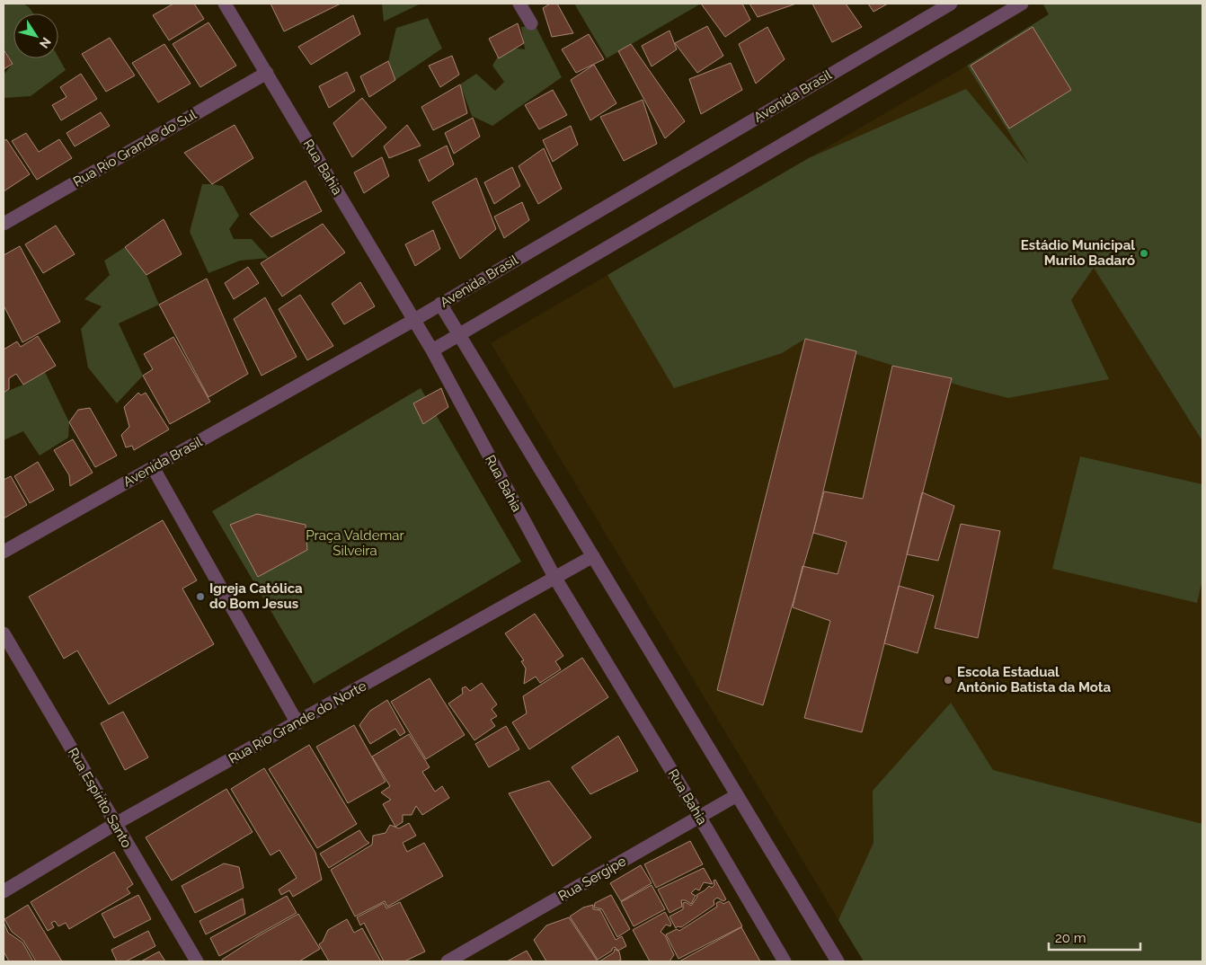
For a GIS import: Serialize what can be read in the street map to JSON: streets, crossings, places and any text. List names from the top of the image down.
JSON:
{
  "streets": {
    "street": [
      "Avenida Brasil",
      "Rua Rio Grande do Sul",
      "Rua Bahia",
      "Rua Rio Grande do Norte",
      "Rua Espírito Santo",
      "Rua Sergipe"
    ]
  },
  "crossings": [
    ["Avenida Brasil", "Rua Bahia"],
    ["Rua Rio Grande do Sul", "Rua Bahia"],
    ["Rua Bahia", "Rua Rio Grande do Norte"],
    ["Rua Bahia", "Rua Sergipe"],
    ["Rua Rio Grande do Norte", "Rua Espírito Santo"]
  ],
  "parks": ["Praça Valdemar Silveira"],
  "places": ["Estádio Municipal Murilo Badaró", "Igreja Católica do Bom Jesus", "Escola Estadual Antônio Batista da Mota"],
  "scale_bar": "20 m",
  "north": "bottom right"
}
